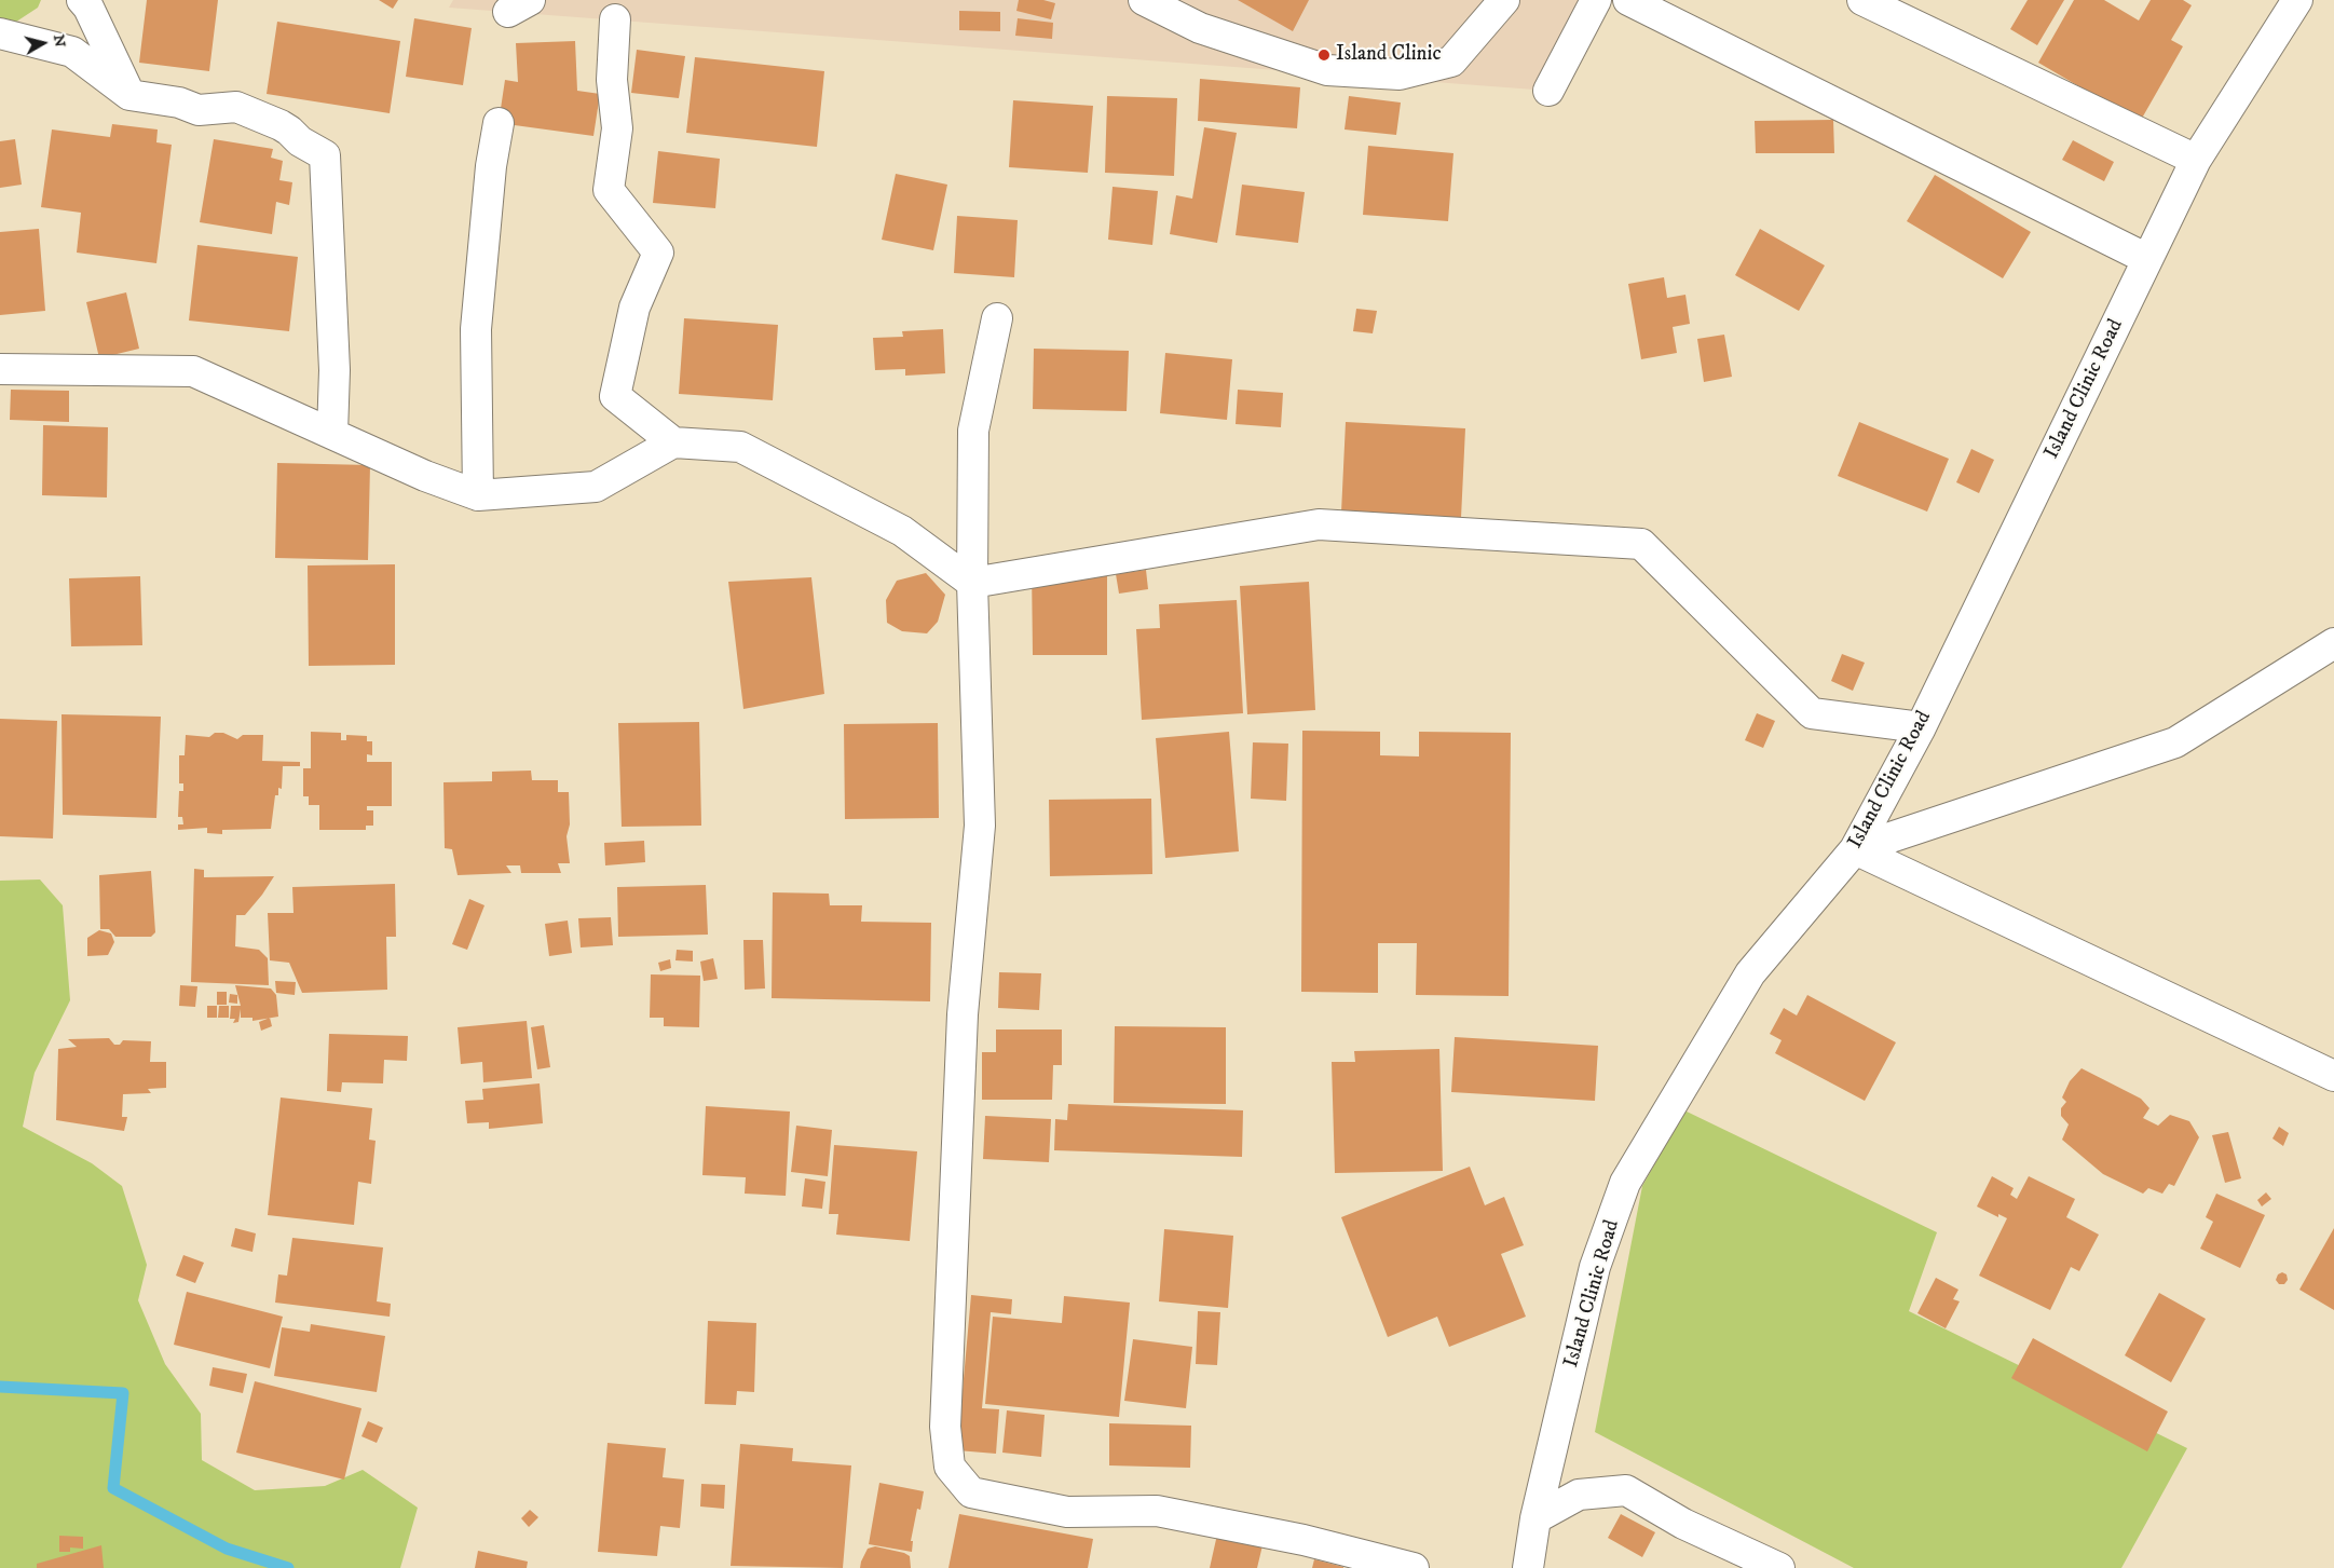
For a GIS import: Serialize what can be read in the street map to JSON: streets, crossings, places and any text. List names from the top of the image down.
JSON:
{
  "streets": {
    "street": ["Island Clinic Road"]
  },
  "places": ["Island Clinic"],
  "north": "right"
}
